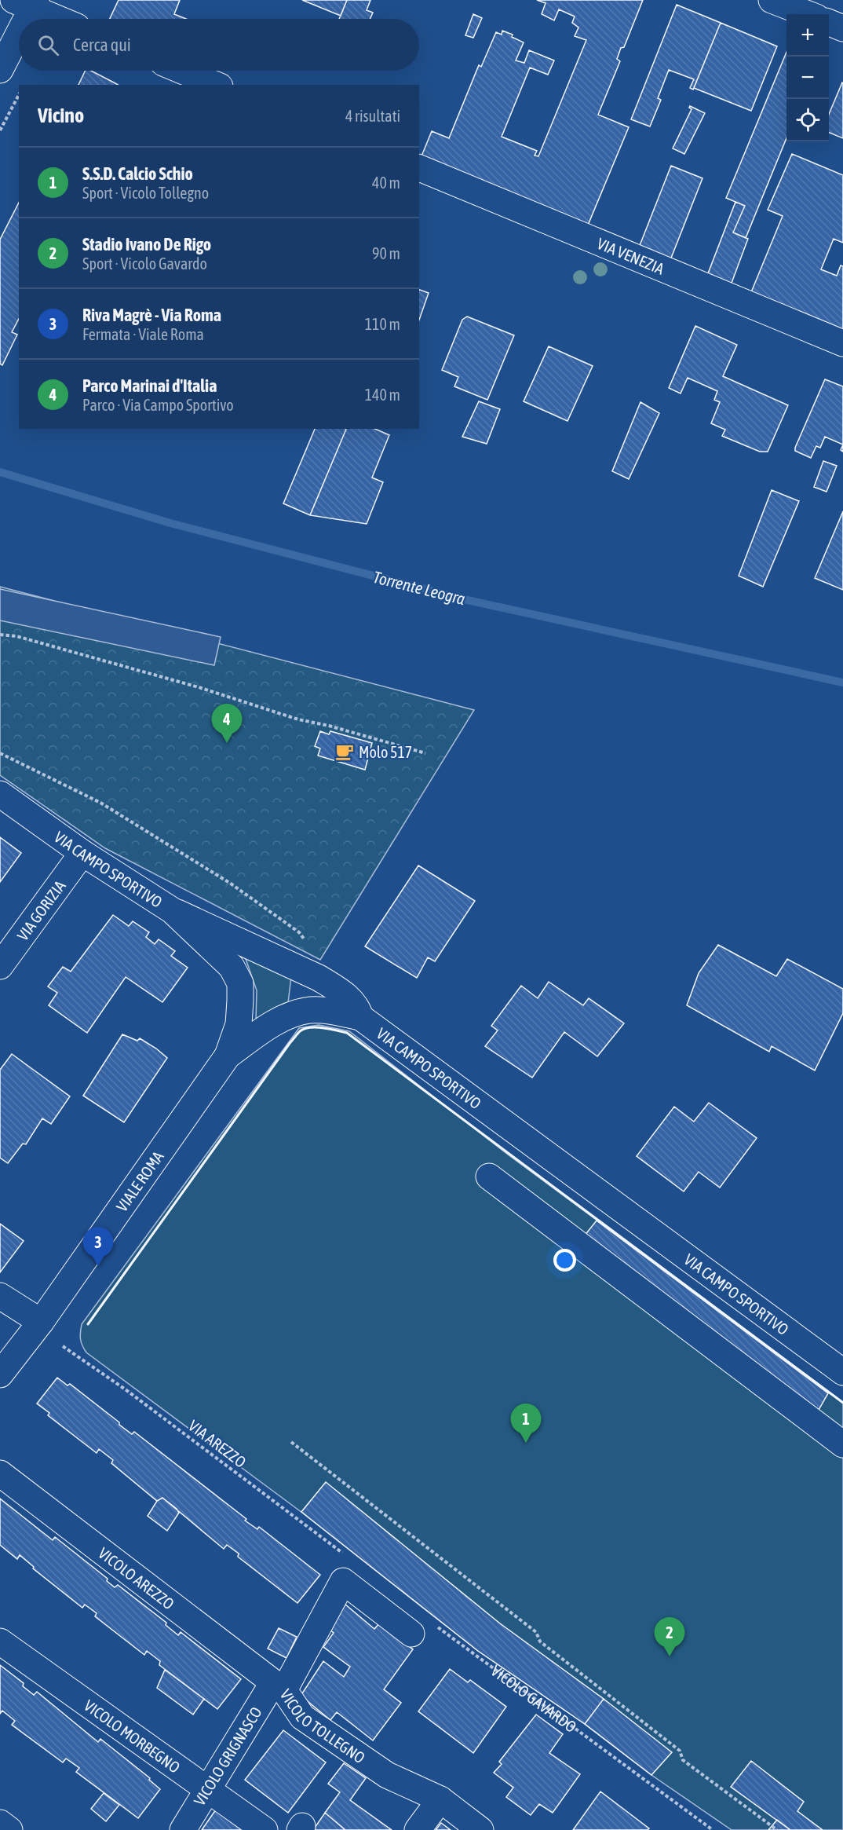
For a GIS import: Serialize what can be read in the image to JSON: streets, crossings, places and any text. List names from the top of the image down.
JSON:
{
  "streets": {
    "street": [
      "VIA VENEZIA",
      "VIA CAMPO SPORTIVO",
      "VIA GORIZIA",
      "VIALE ROMA",
      "VICOLO AREZZO",
      "VICOLO TOLLEGNO",
      "VICOLO MORBEGNO",
      "VICOLO GRIGNASCO"
    ],
    "path": ["VIA AREZZO", "VICOLO GAVARDO"]
  },
  "crossings": [
    ["VIA CAMPO SPORTIVO", "VIA GORIZIA"],
    ["VICOLO AREZZO", "VICOLO GRIGNASCO"],
    ["VICOLO MORBEGNO", "VICOLO GRIGNASCO"]
  ],
  "water": ["Torrente Leogra"],
  "places": {
    "cafe": ["Molo 517"]
  },
  "page": {
    "map_buttons": ["+", "−"],
    "search": "Cerca qui",
    "heading": ["Vicino", "4 risultati"],
    "list": [
      {
        "mark": "1",
        "name": "S.S.D. Calcio Schio",
        "note": "Sport · Vicolo Tollegno",
        "value": "40 m"
      },
      {
        "mark": "2",
        "name": "Stadio Ivano De Rigo",
        "note": "Sport · Vicolo Gavardo",
        "value": "90 m"
      },
      {
        "mark": "3",
        "name": "Riva Magrè - Via Roma",
        "note": "Fermata · Viale Roma",
        "value": "110 m"
      },
      {
        "mark": "4",
        "name": "Parco Marinai d'Italia",
        "note": "Parco · Via Campo Sportivo",
        "value": "140 m"
      }
    ],
    "pins": [
      "4",
      "3",
      "1",
      "2"
    ]
  }
}
